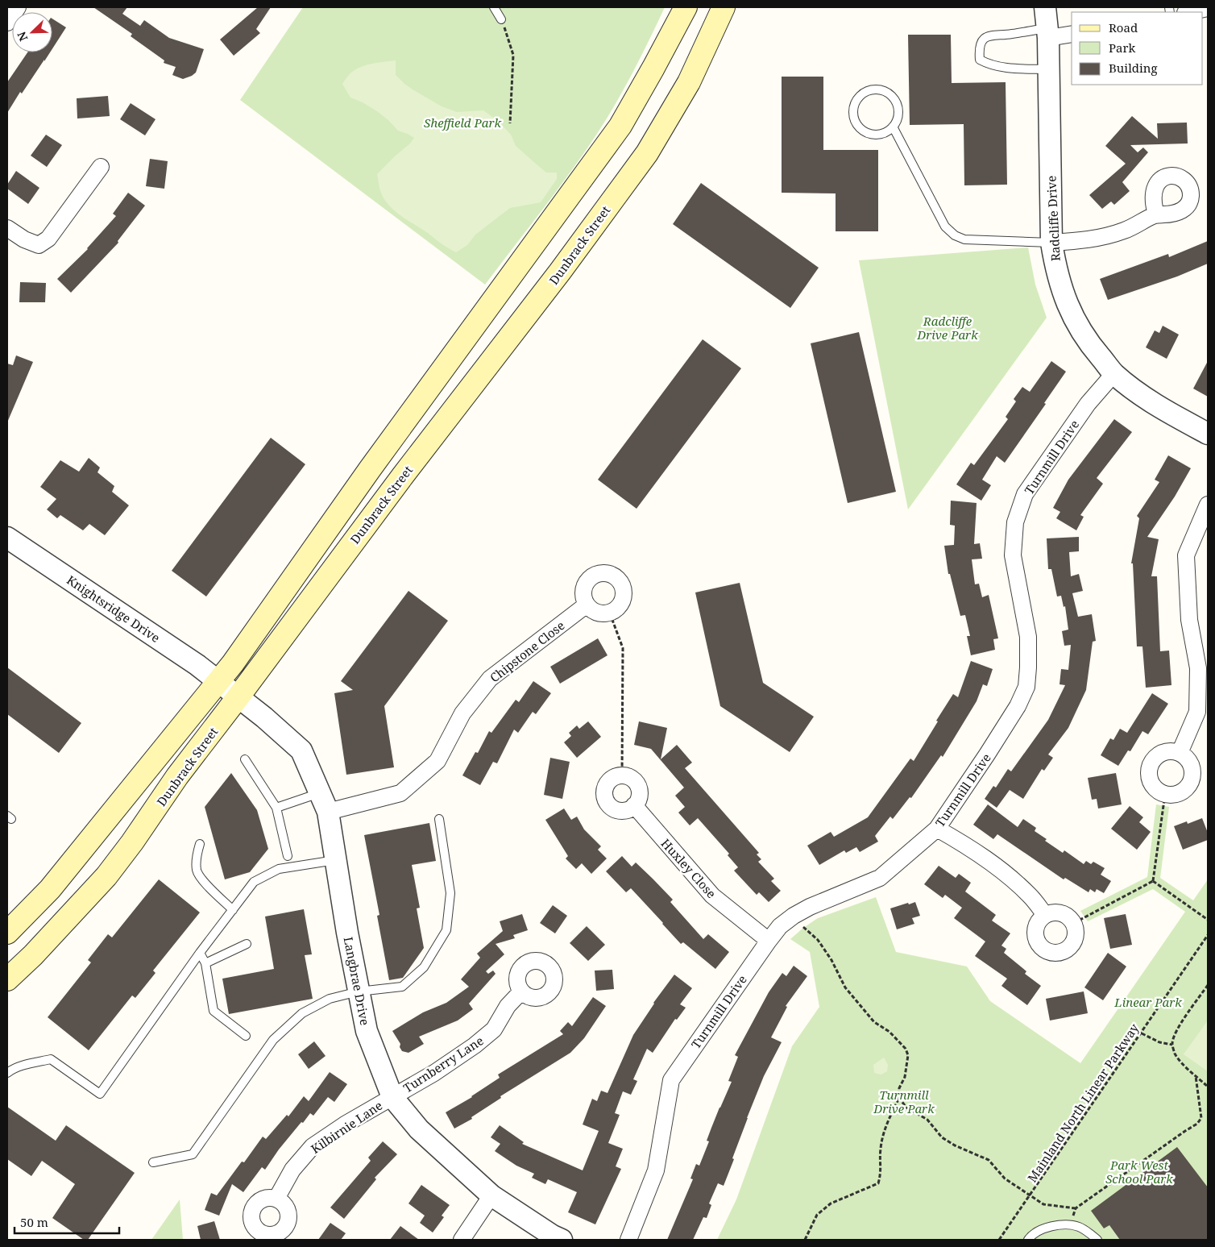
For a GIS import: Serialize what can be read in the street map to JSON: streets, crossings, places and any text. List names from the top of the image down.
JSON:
{
  "streets": {
    "main road": ["Dunbrack Street"],
    "street": [
      "Radcliffe Drive",
      "Turnmill Drive",
      "Knightsridge Drive",
      "Chipstone Close",
      "Huxley Close",
      "Langbrae Drive",
      "Turnberry Lane",
      "Kilbirnie Lane"
    ],
    "path": ["Mainland North Linear Parkway"]
  },
  "crossings": [
    ["Radcliffe Drive", "Turnmill Drive"],
    ["Dunbrack Street", "Langbrae Drive"],
    ["Turnmill Drive", "Huxley Close"],
    ["Knightsridge Drive", "Langbrae Drive"],
    ["Chipstone Close", "Langbrae Drive"],
    ["Langbrae Drive", "Turnberry Lane"],
    ["Langbrae Drive", "Kilbirnie Lane"],
    ["Turnberry Lane", "Kilbirnie Lane"]
  ],
  "parks": [
    "Sheffield Park",
    "Radcliffe Drive Park",
    "Linear Park",
    "Turnmill Drive Park",
    "Park West School Park"
  ],
  "legend": ["Road", "Park", "Building"],
  "scale_bar": "50 m",
  "north": "bottom left"
}
